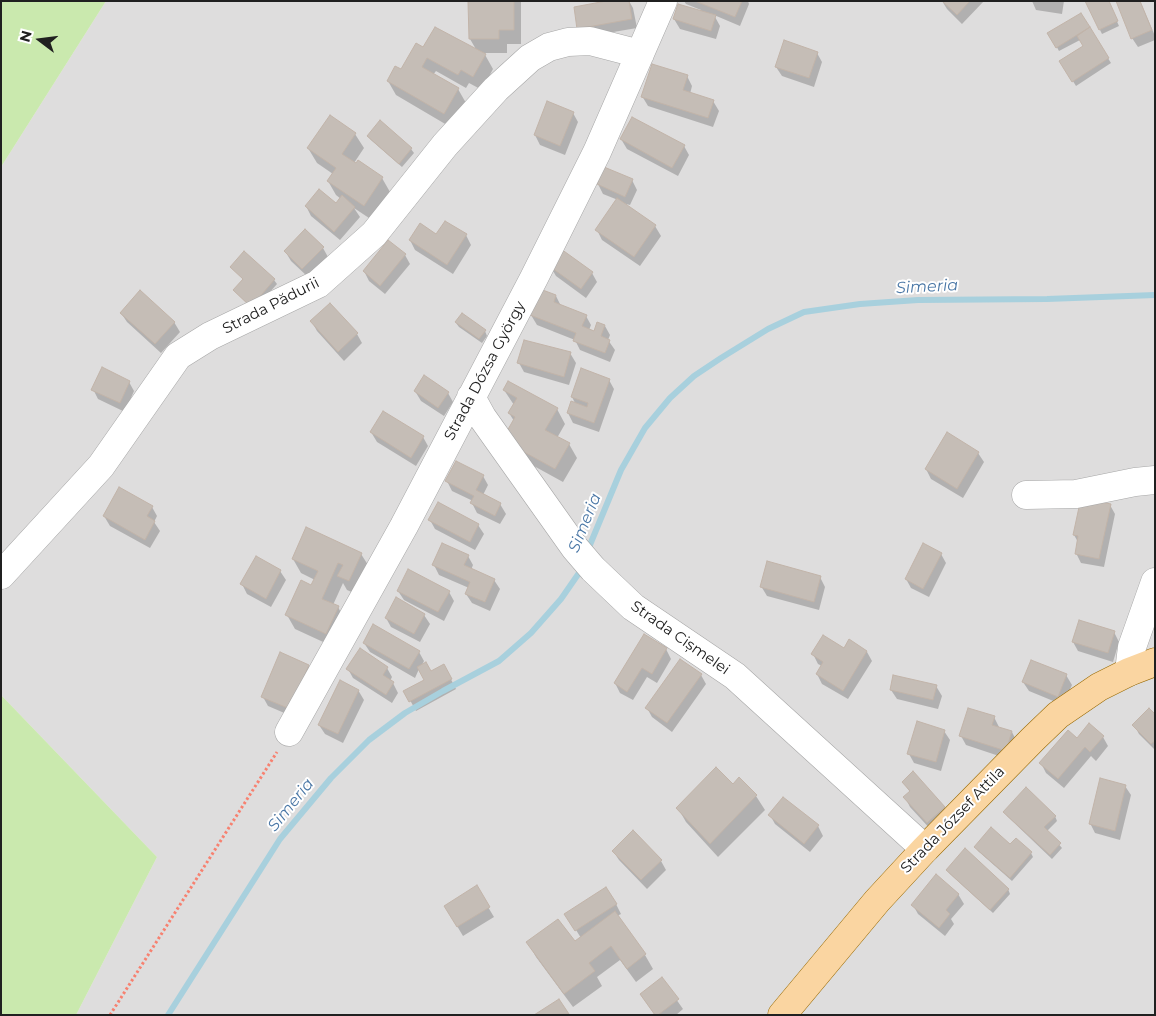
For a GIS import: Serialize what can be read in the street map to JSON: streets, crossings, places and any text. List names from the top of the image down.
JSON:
{
  "streets": {
    "main road": ["Strada József Attila"],
    "street": ["Strada Pădurii", "Strada Dózsa György", "Strada Cișmelei"]
  },
  "crossings": [
    ["Strada Pădurii", "Strada Dózsa György"],
    ["Strada Dózsa György", "Strada Cișmelei"],
    ["Strada Cișmelei", "Strada József Attila"]
  ],
  "water": ["Simeria"],
  "north": "left"
}
